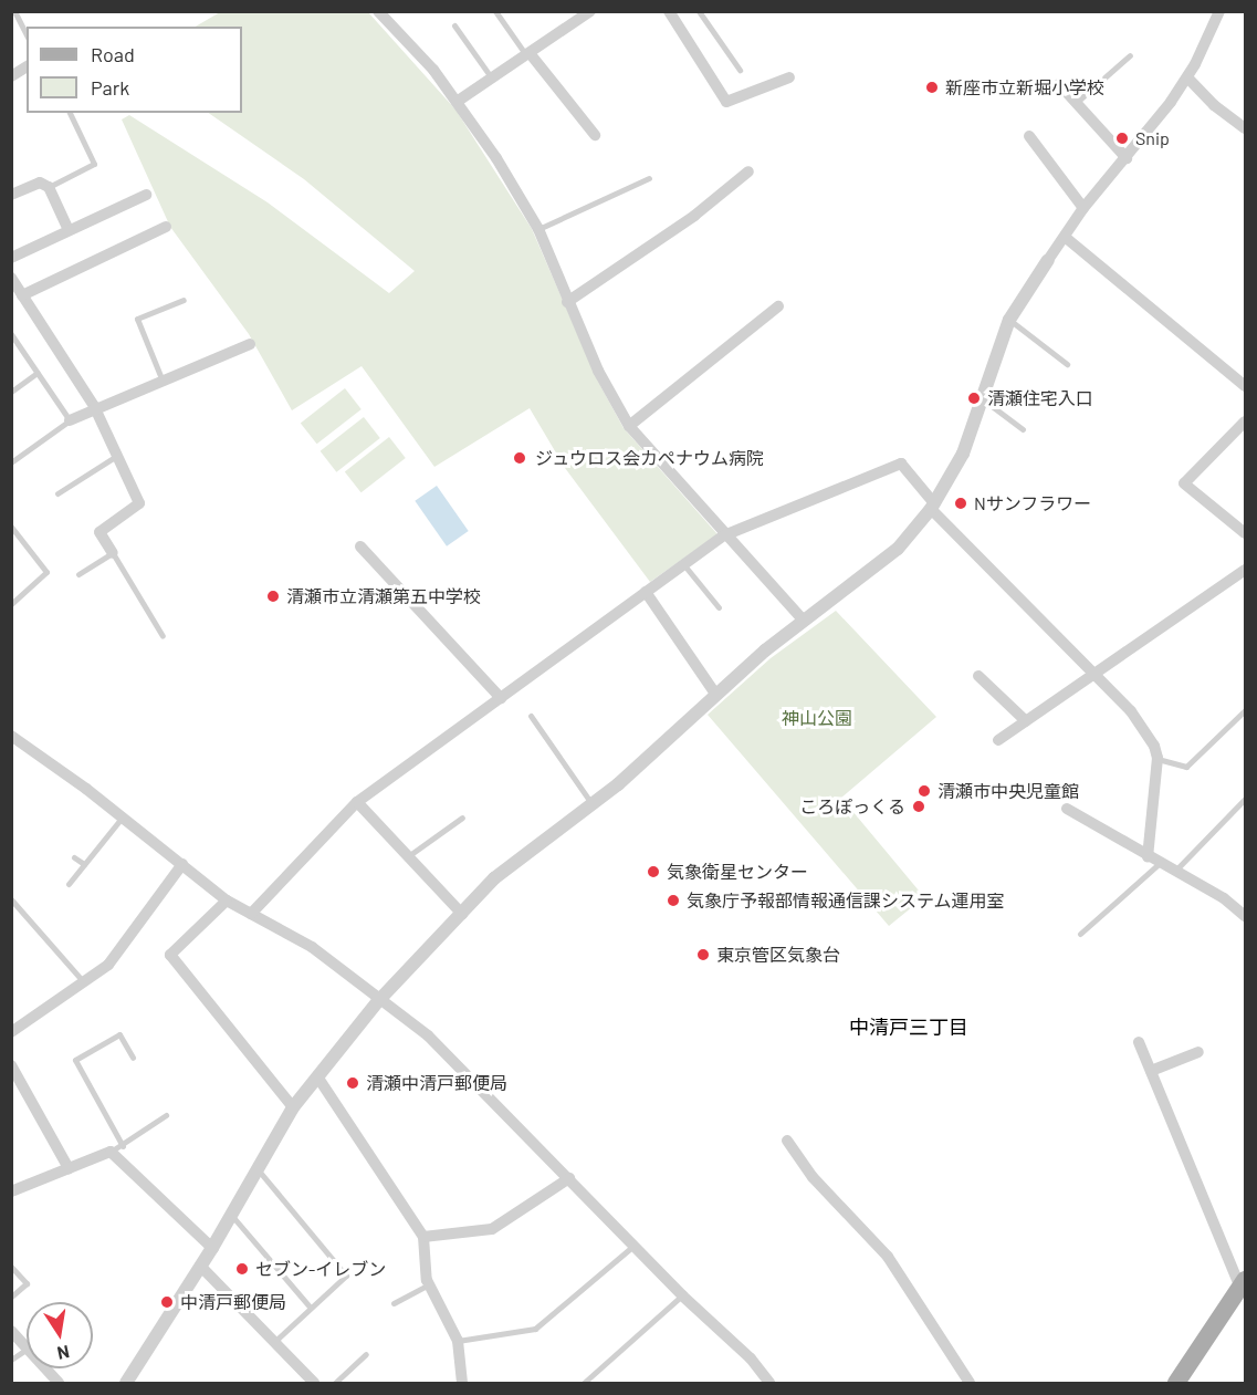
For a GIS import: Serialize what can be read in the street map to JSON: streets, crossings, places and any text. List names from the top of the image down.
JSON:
{
  "districts": ["中清戸三丁目"],
  "parks": ["神山公園"],
  "places": [
    "新座市立新堀小学校",
    "Snip",
    "清瀬住宅入口",
    "ジュウロス会カペナウム病院",
    "Nサンフラワー",
    "清瀬市立清瀬第五中学校",
    "清瀬市中央児童館",
    "ころぽっくる",
    "気象衛星センター",
    "気象庁予報部情報通信課システム運用室",
    "東京管区気象台",
    "清瀬中清戸郵便局",
    "セブン-イレブン",
    "中清戸郵便局"
  ],
  "legend": ["Road", "Park"],
  "north": "bottom"
}
